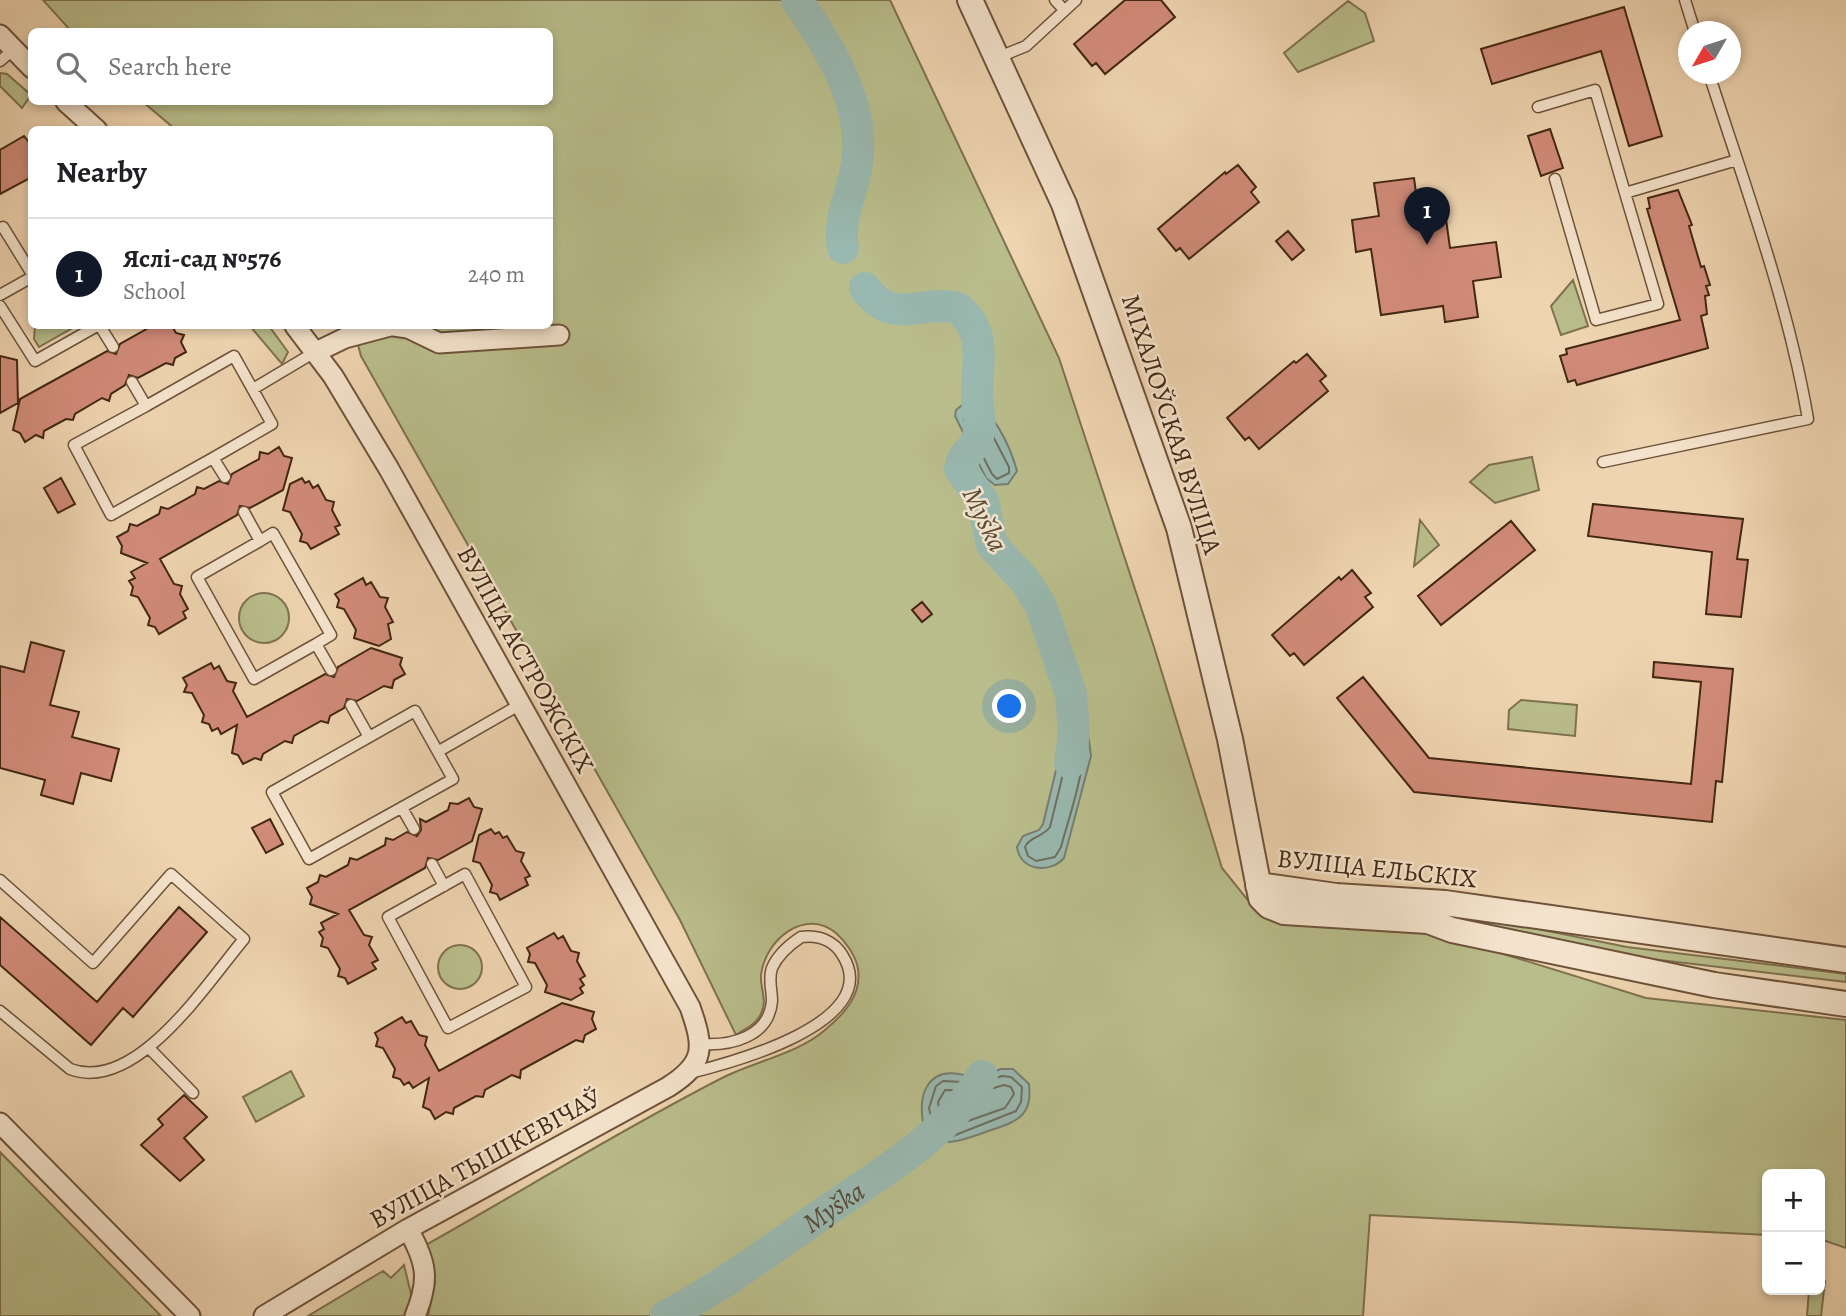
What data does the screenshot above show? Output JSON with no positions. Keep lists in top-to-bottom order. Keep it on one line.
{"streets":{"street":["МІХАЛОЎСКАЯ ВУЛІЦА","ВУЛІЦА АСТРОЖСКІХ","ВУЛІЦА ЕЛЬСКІХ","ВУЛІЦА ТЫШКЕВІЧАЎ"]},"crossings":[["МІХАЛОЎСКАЯ ВУЛІЦА","ВУЛІЦА ЕЛЬСКІХ"]],"water":["Муška"],"north":"bottom left","page":{"search":"Search here","heading":"Nearby","pins":"1","list":[{"mark":"1","name":"Яслі-сад №576","note":"School","value":"240 m"}],"map_buttons":["+","−"]}}
